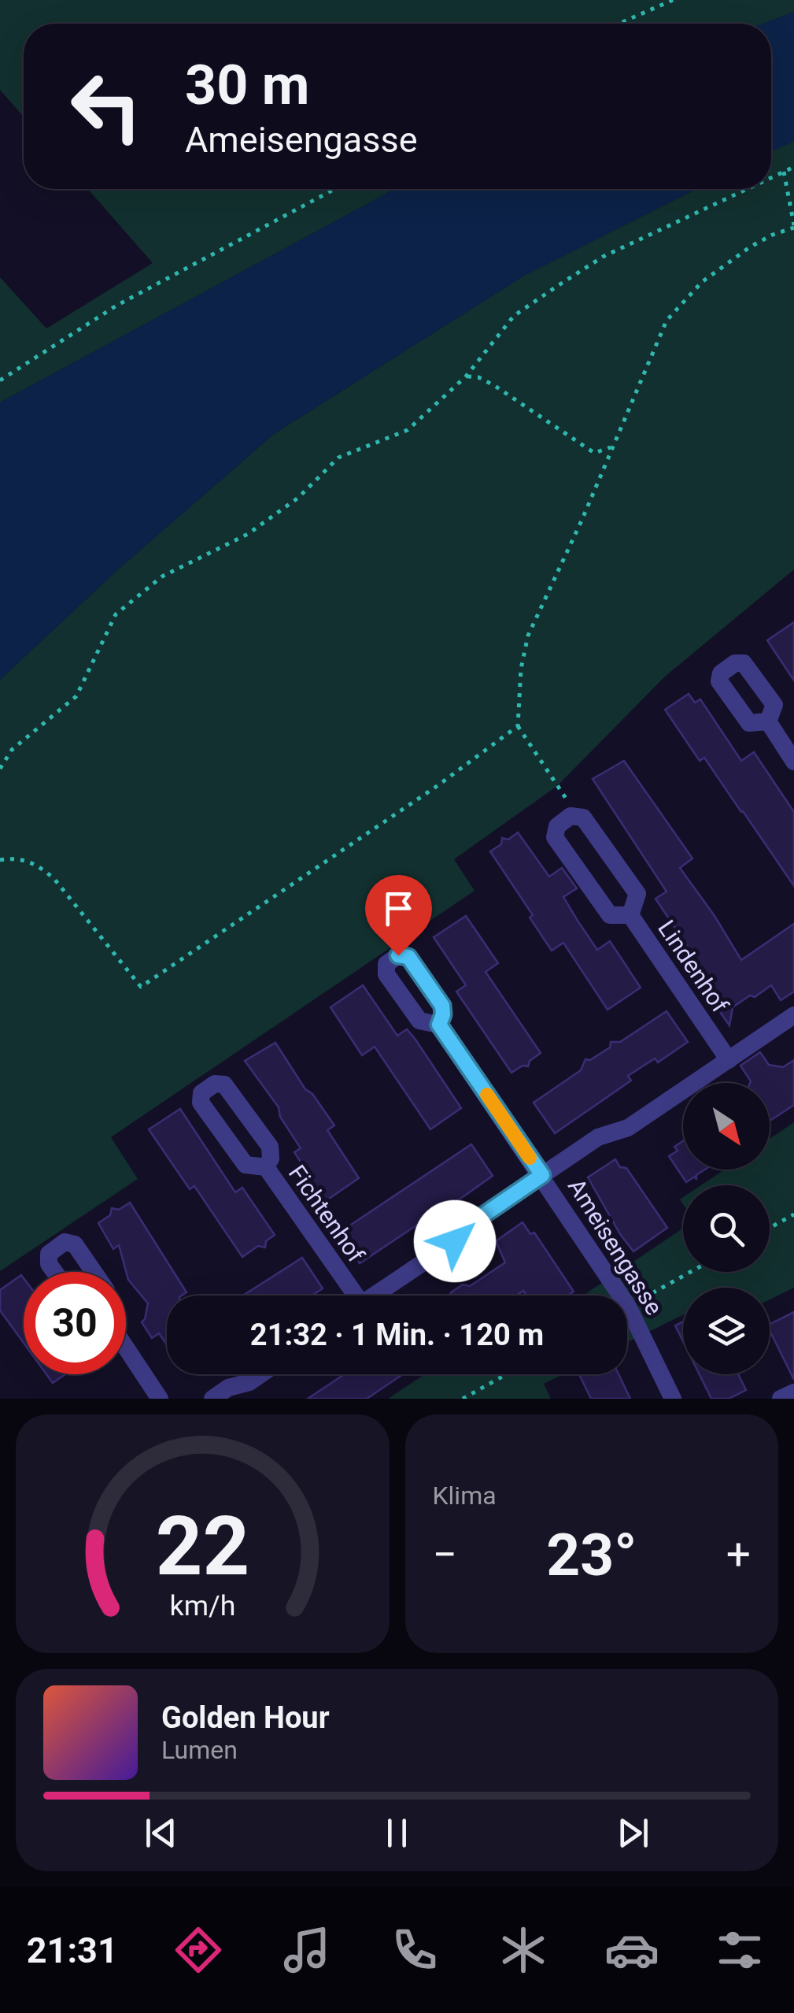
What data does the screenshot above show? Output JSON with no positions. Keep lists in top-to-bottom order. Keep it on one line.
{"streets":{"street":["Lindenhof","Fichtenhof","Ameisengasse"]},"north":"bottom right","page":{"turn":["30 m","Ameisengasse"],"limit":"30","trip":"21:32 · 1 Min. · 120 m","tile":"Klima","heat":["−","23°","+"],"song":["Golden Hour","Lumen"],"tabs":"21:31","gauge":["22","km/h"]}}
